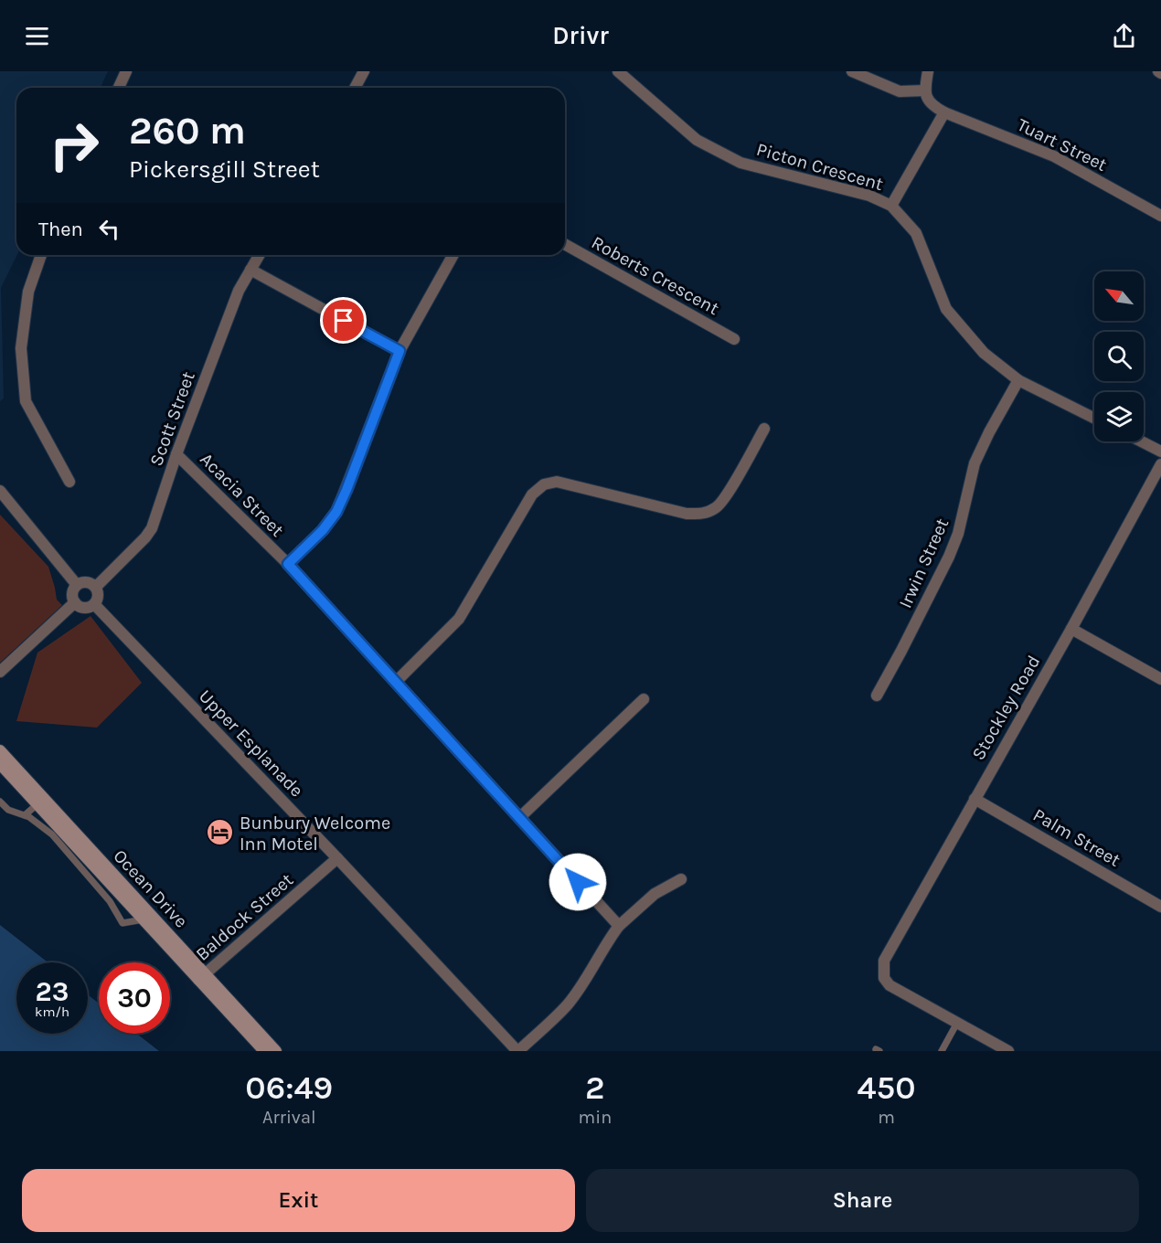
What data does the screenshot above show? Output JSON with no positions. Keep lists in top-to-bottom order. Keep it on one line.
{"streets":{"main road":["Ocean Drive"],"street":["Tuart Street","Picton Crescent","Roberts Crescent","Scott Street","Acacia Street","Irwin Street","Stockley Road","Upper Esplanade","Palm Street","Baldock Street"]},"crossings":[["Picton Crescent","Irwin Street"],["Scott Street","Acacia Street"],["Scott Street","Upper Esplanade"],["Stockley Road","Palm Street"],["Upper Esplanade","Baldock Street"],["Ocean Drive","Baldock Street"]],"places":{"hotel":["Bunbury Welcome Inn Motel"]},"north":"top left","page":{"header":"Drivr","turn":["260 m","Pickersgill Street"],"then":"Then","speed":"23 km/h","limit":"30","eta":["06:49","Arrival","2","min","450","m"],"buttons":["Exit","Share"]}}
